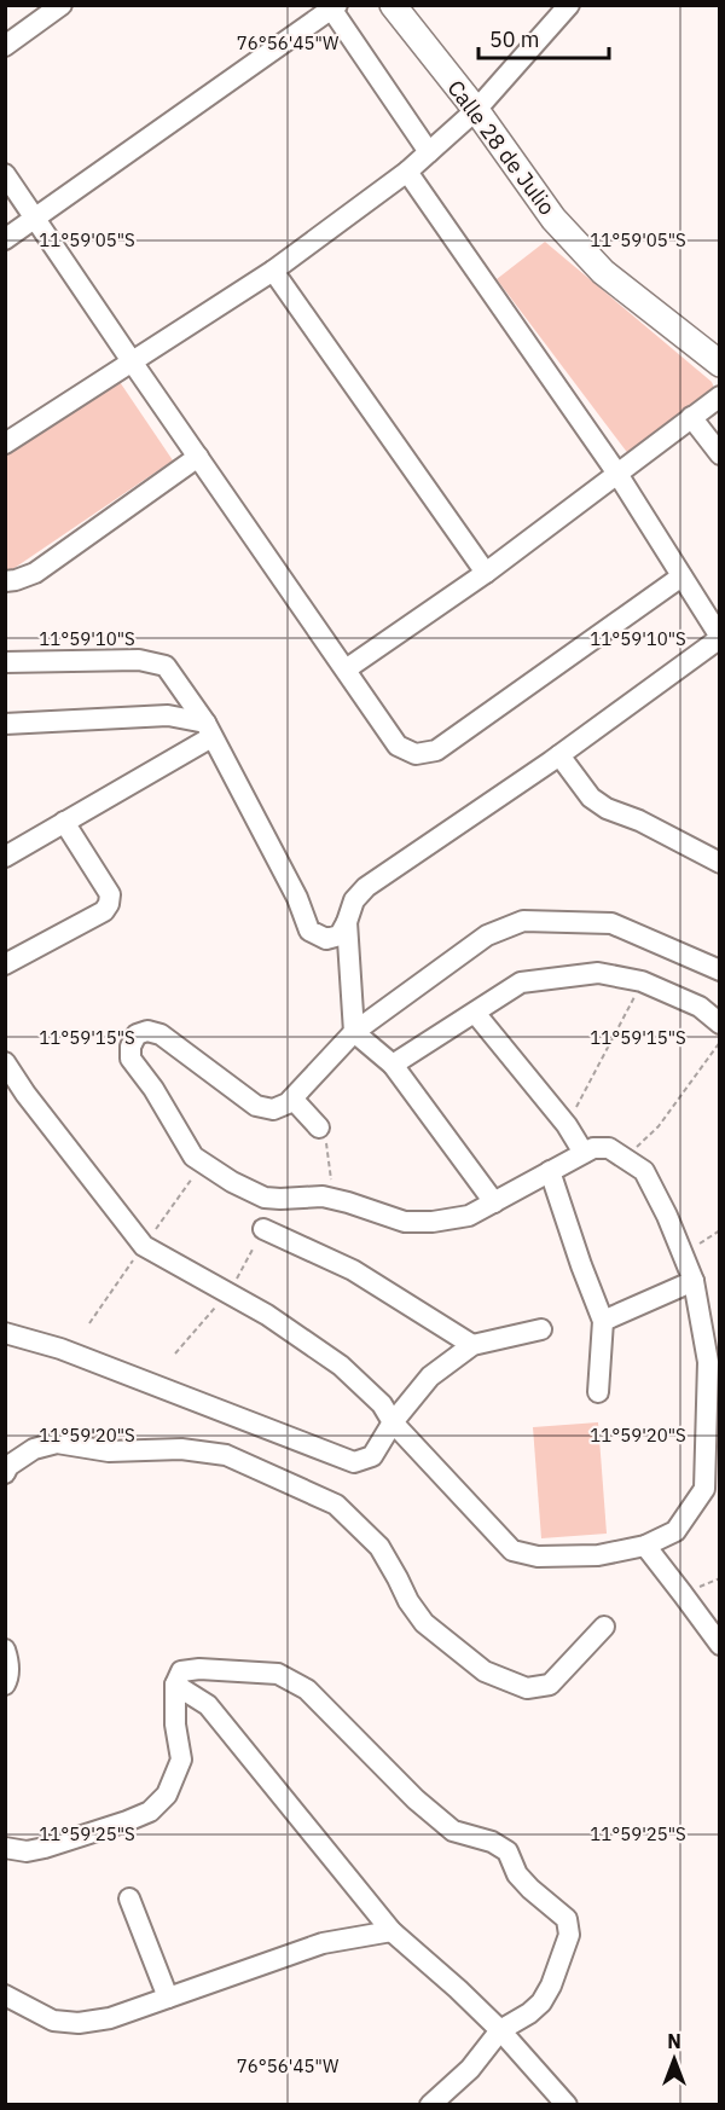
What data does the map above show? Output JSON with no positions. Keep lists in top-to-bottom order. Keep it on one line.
{"streets":{"street":["Calle 28 de Julio"]},"scale_bar":"50 m","north":"top","coordinates":["76°56'45\"W","11°59'05\"S","11°59'10\"S","11°59'15\"S","11°59'20\"S","11°59'25\"S"]}
